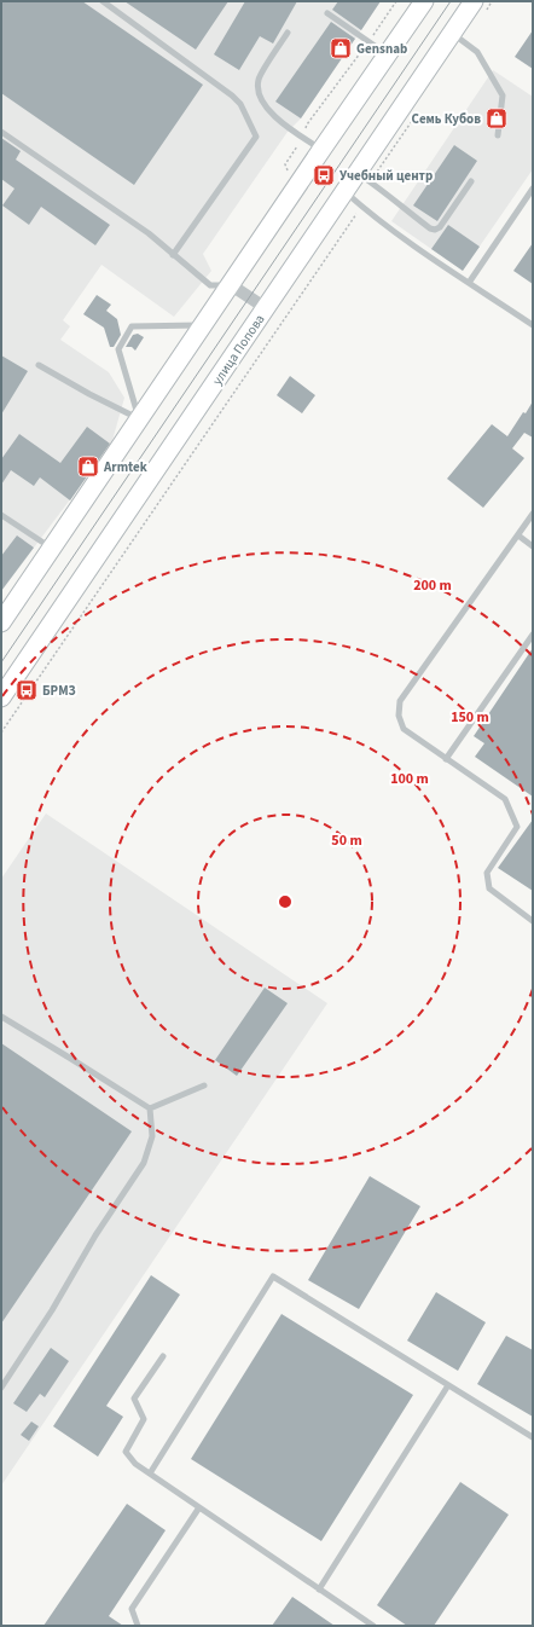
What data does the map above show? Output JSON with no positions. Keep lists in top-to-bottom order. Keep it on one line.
{"streets":{"main road":["улица Попова"]},"places":{"shop":["Gensnab","Семь Кубов","Armtek"],"bus stop":["Учебный центр","БРМЗ"]},"rings":["200 m","150 m","100 m","50 m"]}
